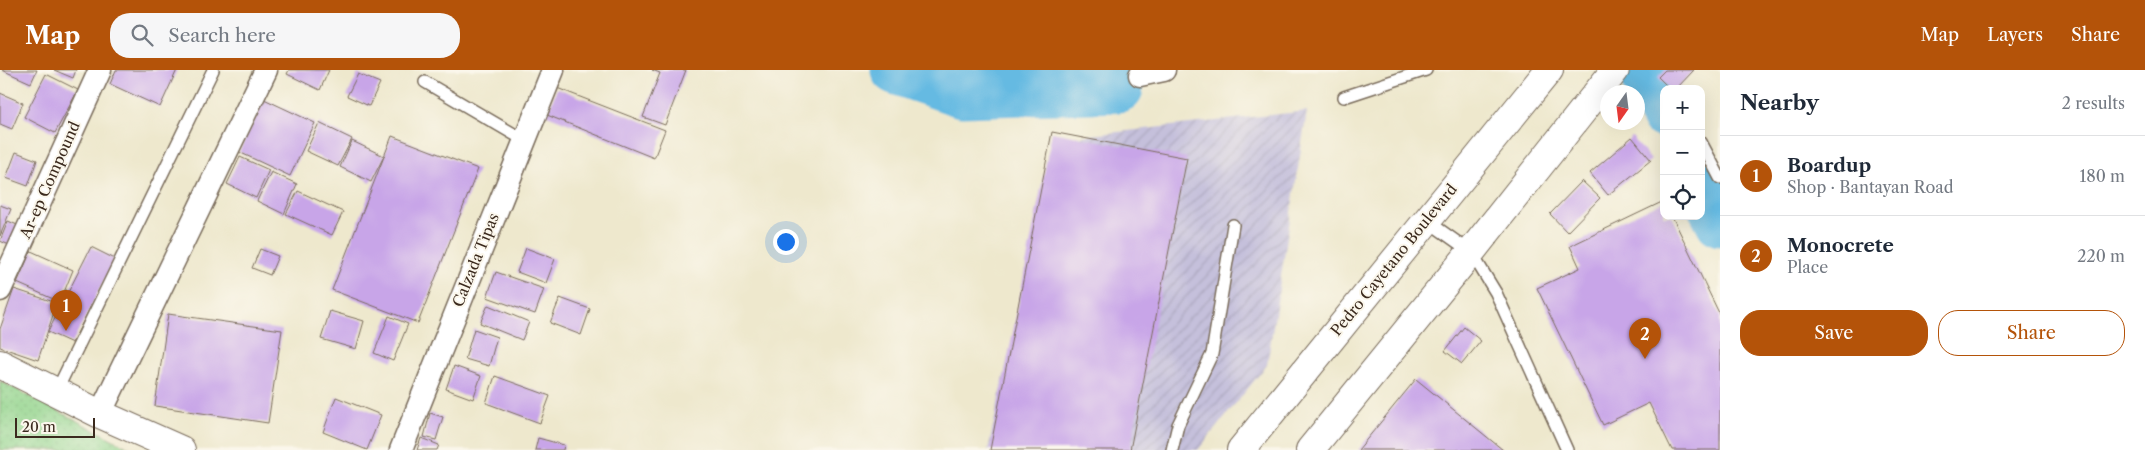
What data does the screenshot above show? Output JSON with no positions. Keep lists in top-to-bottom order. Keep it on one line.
{"streets":{"main road":["Pedro Cayetano Boulevard"],"street":["Ar-ep Compound","Calzada Tipas"]},"scale_bar":"20 m","north":"bottom","page":{"header":"Map","search":"Search here","nav":["Map","Layers","Share"],"heading":["Nearby","2 results"],"map_buttons":["+","−"],"list":[{"mark":"1","name":"Boardup","note":"Shop · Bantayan Road","value":"180 m"},{"mark":"2","name":"Monocrete","note":"Place","value":"220 m"}],"pins":["1","2"],"buttons":["Save","Share"],"scale":"20 m"}}
